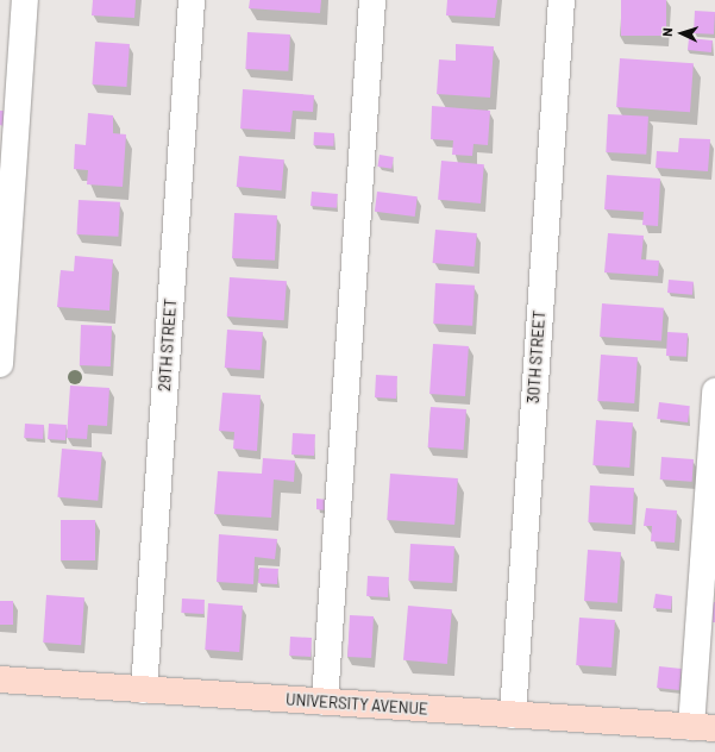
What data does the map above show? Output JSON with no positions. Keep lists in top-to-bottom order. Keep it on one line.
{"streets":{"main road":["UNIVERSITY AVENUE"],"street":["29TH STREET","30TH STREET"]},"crossings":[["29TH STREET","UNIVERSITY AVENUE"],["30TH STREET","UNIVERSITY AVENUE"]],"north":"left"}
